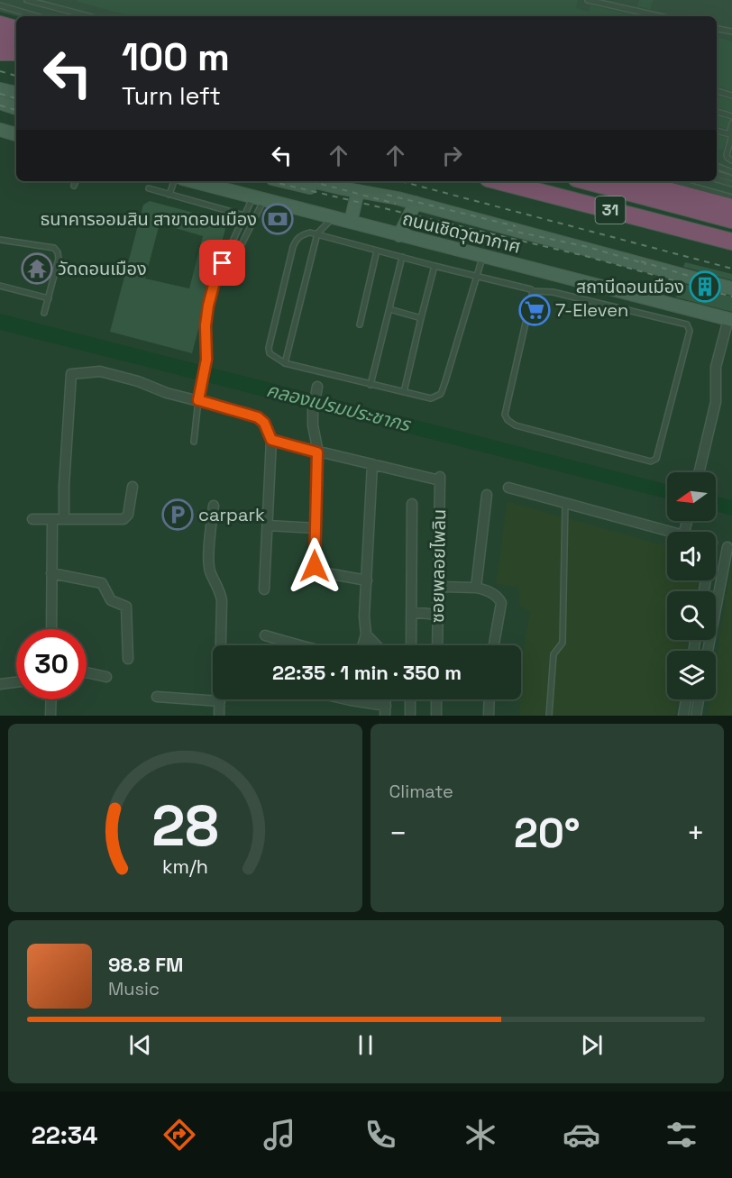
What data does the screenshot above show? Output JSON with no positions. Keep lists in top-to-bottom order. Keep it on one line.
{"streets":{"highway":["31"],"main road":["ถนนเชิดวุฒากาศ"],"street":["ซอยพลอยไพลิน"]},"water":["คลองเปรมประชากร"],"places":{"bank":["ธนาคารออมสิน สาขาดอนเมือง"],"temple":["วัดดอนเมือง"],"building":["สถานีดอนเมือง"],"supermarket":["7-Eleven"],"parking":["carpark"]},"north":"left","page":{"turn":["100 m","Turn left"],"limit":"30","trip":"22:35 · 1 min · 350 m","tile":"Climate","heat":["−","20°","+"],"song":["98.8 FM","Music"],"tabs":"22:34","gauge":["28","km/h"]}}
